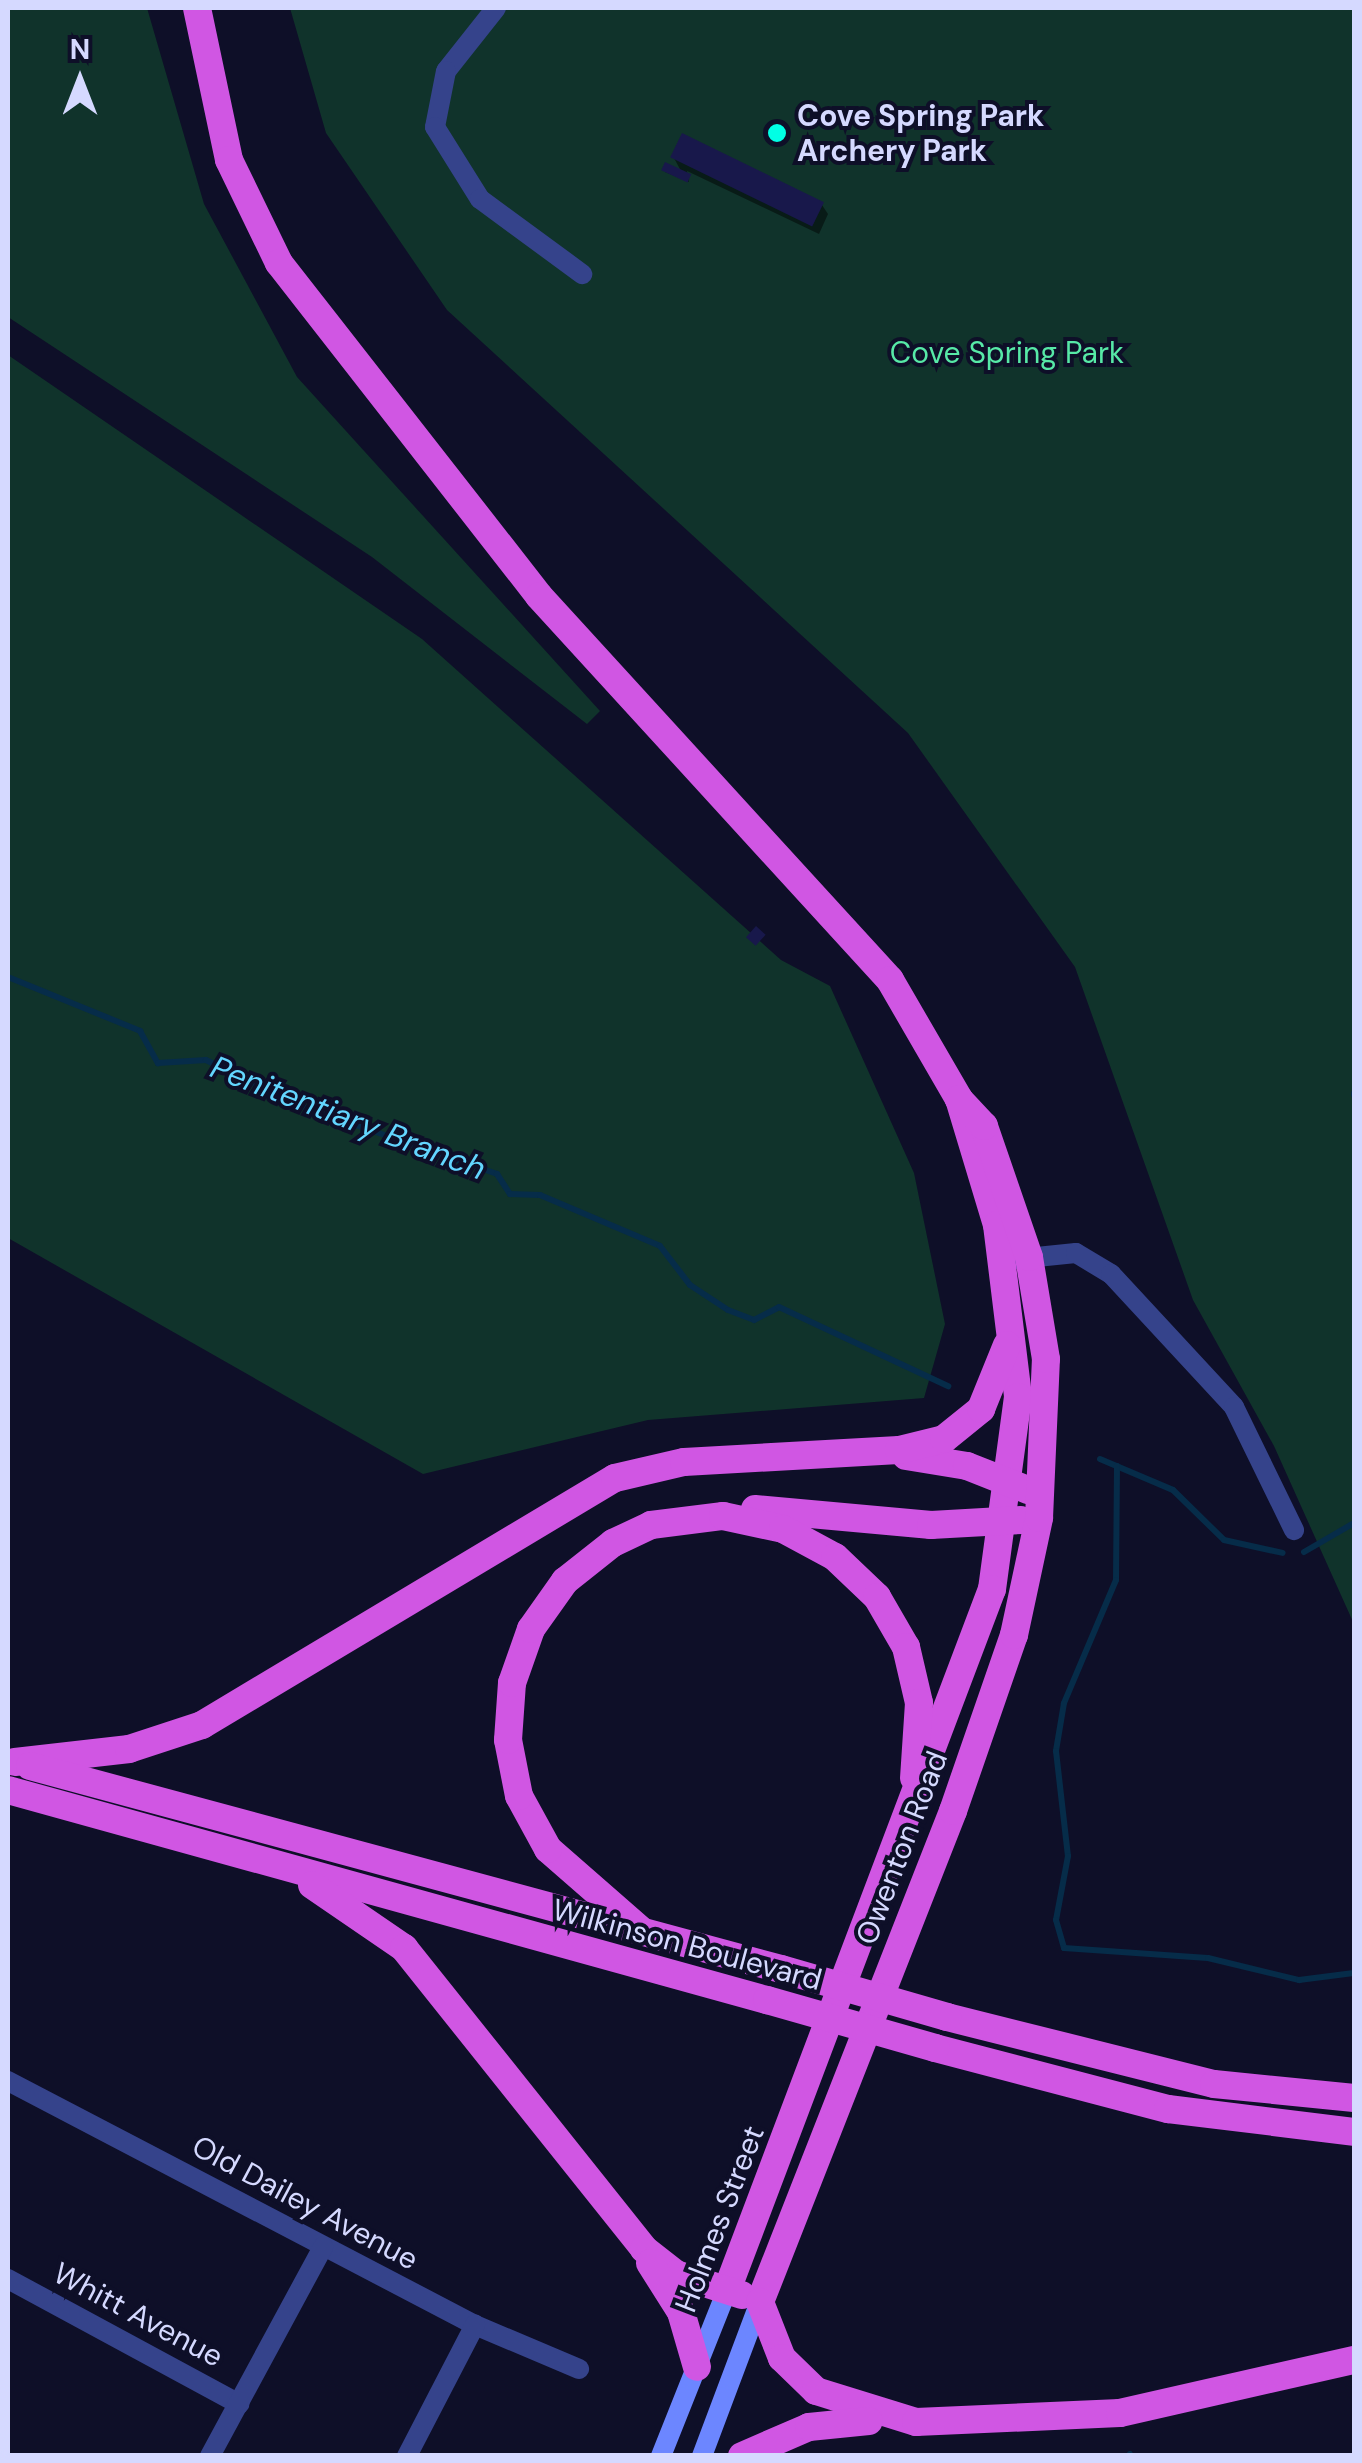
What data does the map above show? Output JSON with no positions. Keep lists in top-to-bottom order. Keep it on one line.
{"streets":{"highway":["Owenton Road","Wilkinson Boulevard","Holmes Street"],"street":["Old Dailey Avenue","Whitt Avenue"]},"water":["Penitentiary Branch"],"parks":["Cove Spring Park"],"places":["Cove Spring Park Archery Park"],"north":"top"}
